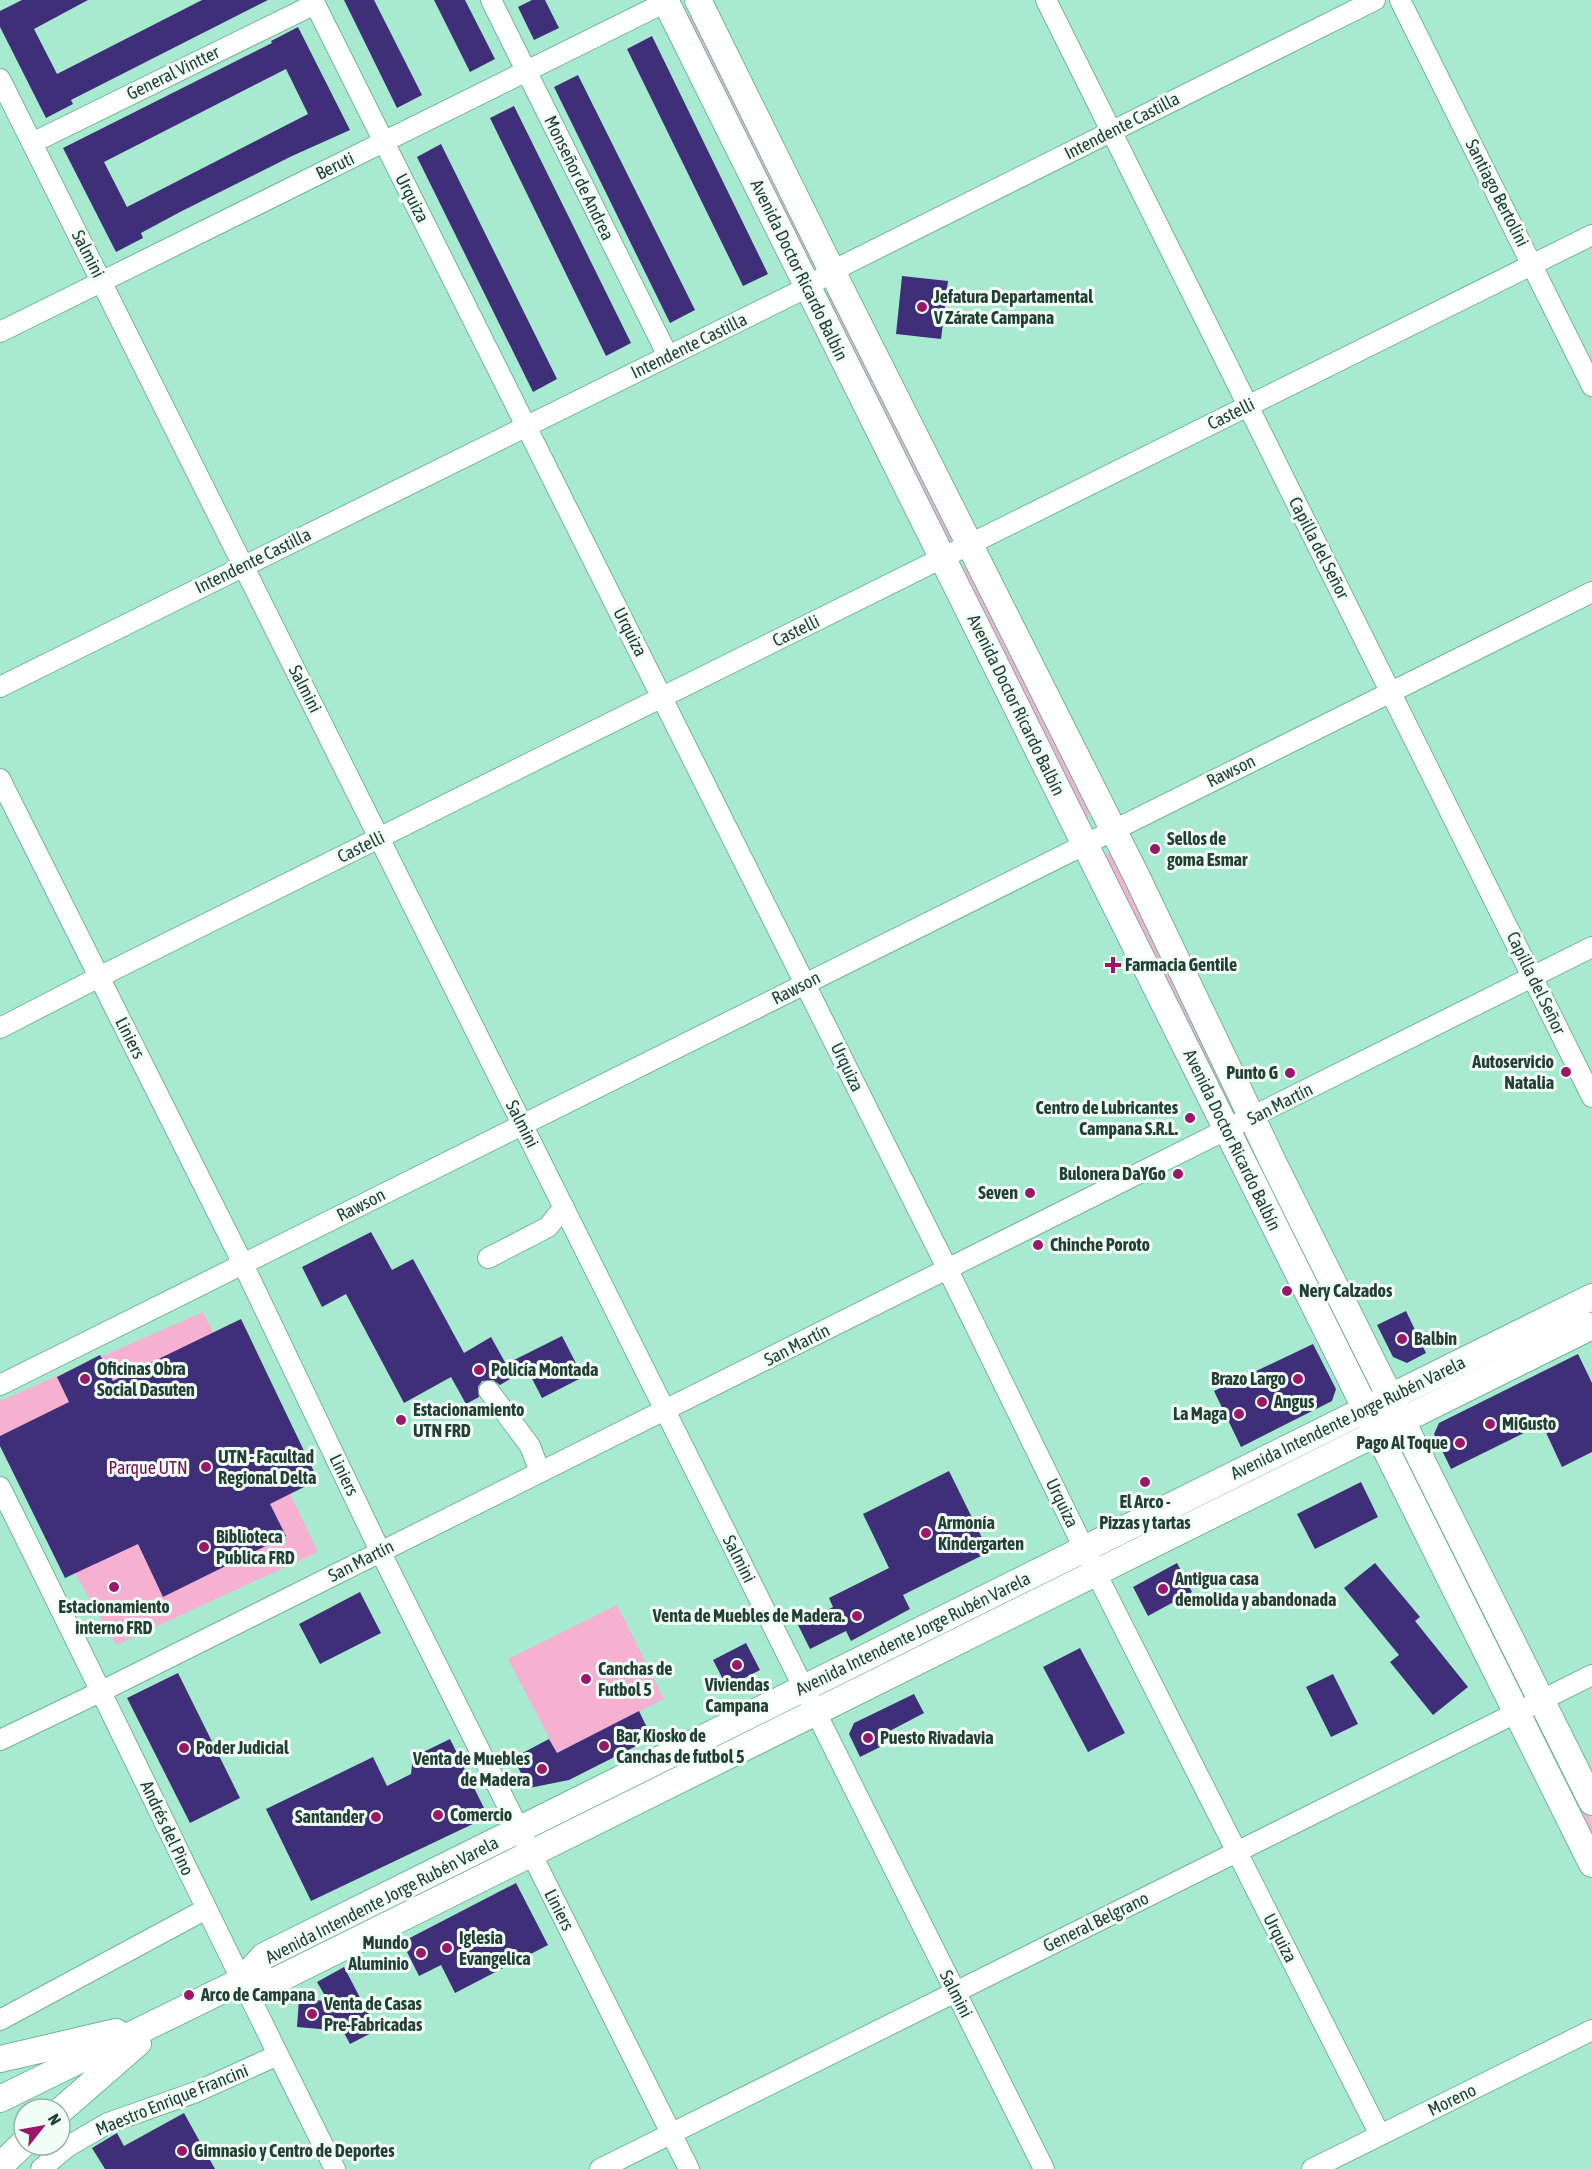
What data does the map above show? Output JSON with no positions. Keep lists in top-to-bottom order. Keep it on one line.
{"streets":{"main road":["Avenida Doctor Ricardo Balbín","Avenida Intendente Jorge Rubén Varela"],"street":["General Vintter","Intendente Castilla","Beruti","Monseñor de Andrea","Santiago Bertolini","Urquiza","Salmini","Castelli","Capilla del Señor","Rawson","Liniers","San Martín","Andrés del Pino","General Belgrano","Maestro Enrique Francini","Moreno"]},"crossings":[["General Vintter","Urquiza"],["General Vintter","Salmini"],["Intendente Castilla","Monseñor de Andrea"],["Intendente Castilla","Urquiza"],["Intendente Castilla","Salmini"],["Intendente Castilla","Avenida Doctor Ricardo Balbín"],["Intendente Castilla","Capilla del Señor"],["Beruti","Monseñor de Andrea"],["Beruti","Urquiza"],["Beruti","Salmini"],["Beruti","Avenida Doctor Ricardo Balbín"],["Santiago Bertolini","Castelli"],["Urquiza","Castelli"],["Urquiza","Rawson"],["Urquiza","San Martín"],["Urquiza","Avenida Intendente Jorge Rubén Varela"],["Urquiza","General Belgrano"],["Urquiza","Moreno"],["Salmini","Castelli"],["Salmini","Rawson"],["Salmini","San Martín"],["Salmini","Avenida Intendente Jorge Rubén Varela"],["Salmini","General Belgrano"],["Avenida Doctor Ricardo Balbín","Castelli"],["Avenida Doctor Ricardo Balbín","Rawson"],["Avenida Doctor Ricardo Balbín","San Martín"],["Avenida Doctor Ricardo Balbín","Avenida Intendente Jorge Rubén Varela"],["Avenida Doctor Ricardo Balbín","General Belgrano"],["Castelli","Capilla del Señor"],["Castelli","Liniers"],["Capilla del Señor","Rawson"],["Capilla del Señor","San Martín"],["Rawson","Liniers"],["Liniers","San Martín"],["Liniers","Avenida Intendente Jorge Rubén Varela"],["Liniers","General Belgrano"],["San Martín","Andrés del Pino"],["Avenida Intendente Jorge Rubén Varela","Andrés del Pino"],["Andrés del Pino","Maestro Enrique Francini"]],"parks":["Parque UTN"],"places":{"other":["Jefatura Departamental V Zárate Campana","Sellos de goma Esmar","Autoservicio Natalia","Punto G","Centro de Lubricantes Campana S.R.L.","Bulonera DaYGo","Seven","Chinche Poroto","Nery Calzados","Balbin","Policía Montada","Oficinas Obra Social Dasuten","Brazo Largo","Angus","La Maga","Estacionamiento UTN FRD","MiGusto","Pago Al Toque","UTN - Facultad Regional Delta","El Arco - Pizzas y tartas","Armonía Kindergarten","Biblioteca Publica FRD","Estacionamiento interno FRD","Antigua casa demolida y abandonada","Venta de Muebles de Madera.","Viviendas Campana","Canchas de Futbol 5","Puesto Rivadavia","Bar, Kiosko de Canchas de futbol 5","Poder Judicial","Venta de Muebles de Madera","Comercio","Santander","Iglesia Evangelica","Mundo Aluminio","Arco de Campana","Venta de Casas Pre-Fabricadas","Gimnasio y Centro de Deportes"],"health":["Farmacia Gentile"]},"north":"top right"}
